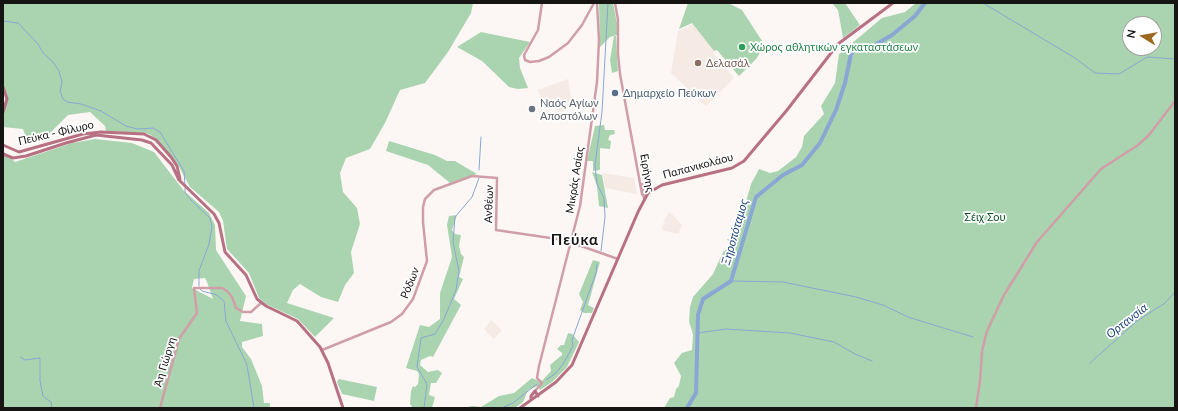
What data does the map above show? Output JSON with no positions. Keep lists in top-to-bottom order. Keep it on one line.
{"streets":{"main road":["Πεύκα - Φίλυρο","Παπανικολάου"],"street":["Ειρήνης","Μικράς Ασίας","Ανθέων","Ρόδων","Άη Γιώργη"]},"crossings":[["Πεύκα - Φίλυρο","Άη Γιώργη"],["Παπανικολάου","Ειρήνης"],["Μικράς Ασίας","Ανθέων"],["Ανθέων","Ρόδων"]],"districts":["Πεύκα"],"water":["Ξηροπόταμος","Ορτανσία"],"parks":["Σέιχ Σου"],"places":["Χώρος αθλητικών εγκαταστάσεων","Δελασάλ","Δημαρχείο Πεύκων","Ναός Αγίων Αποστόλων"],"north":"left"}
